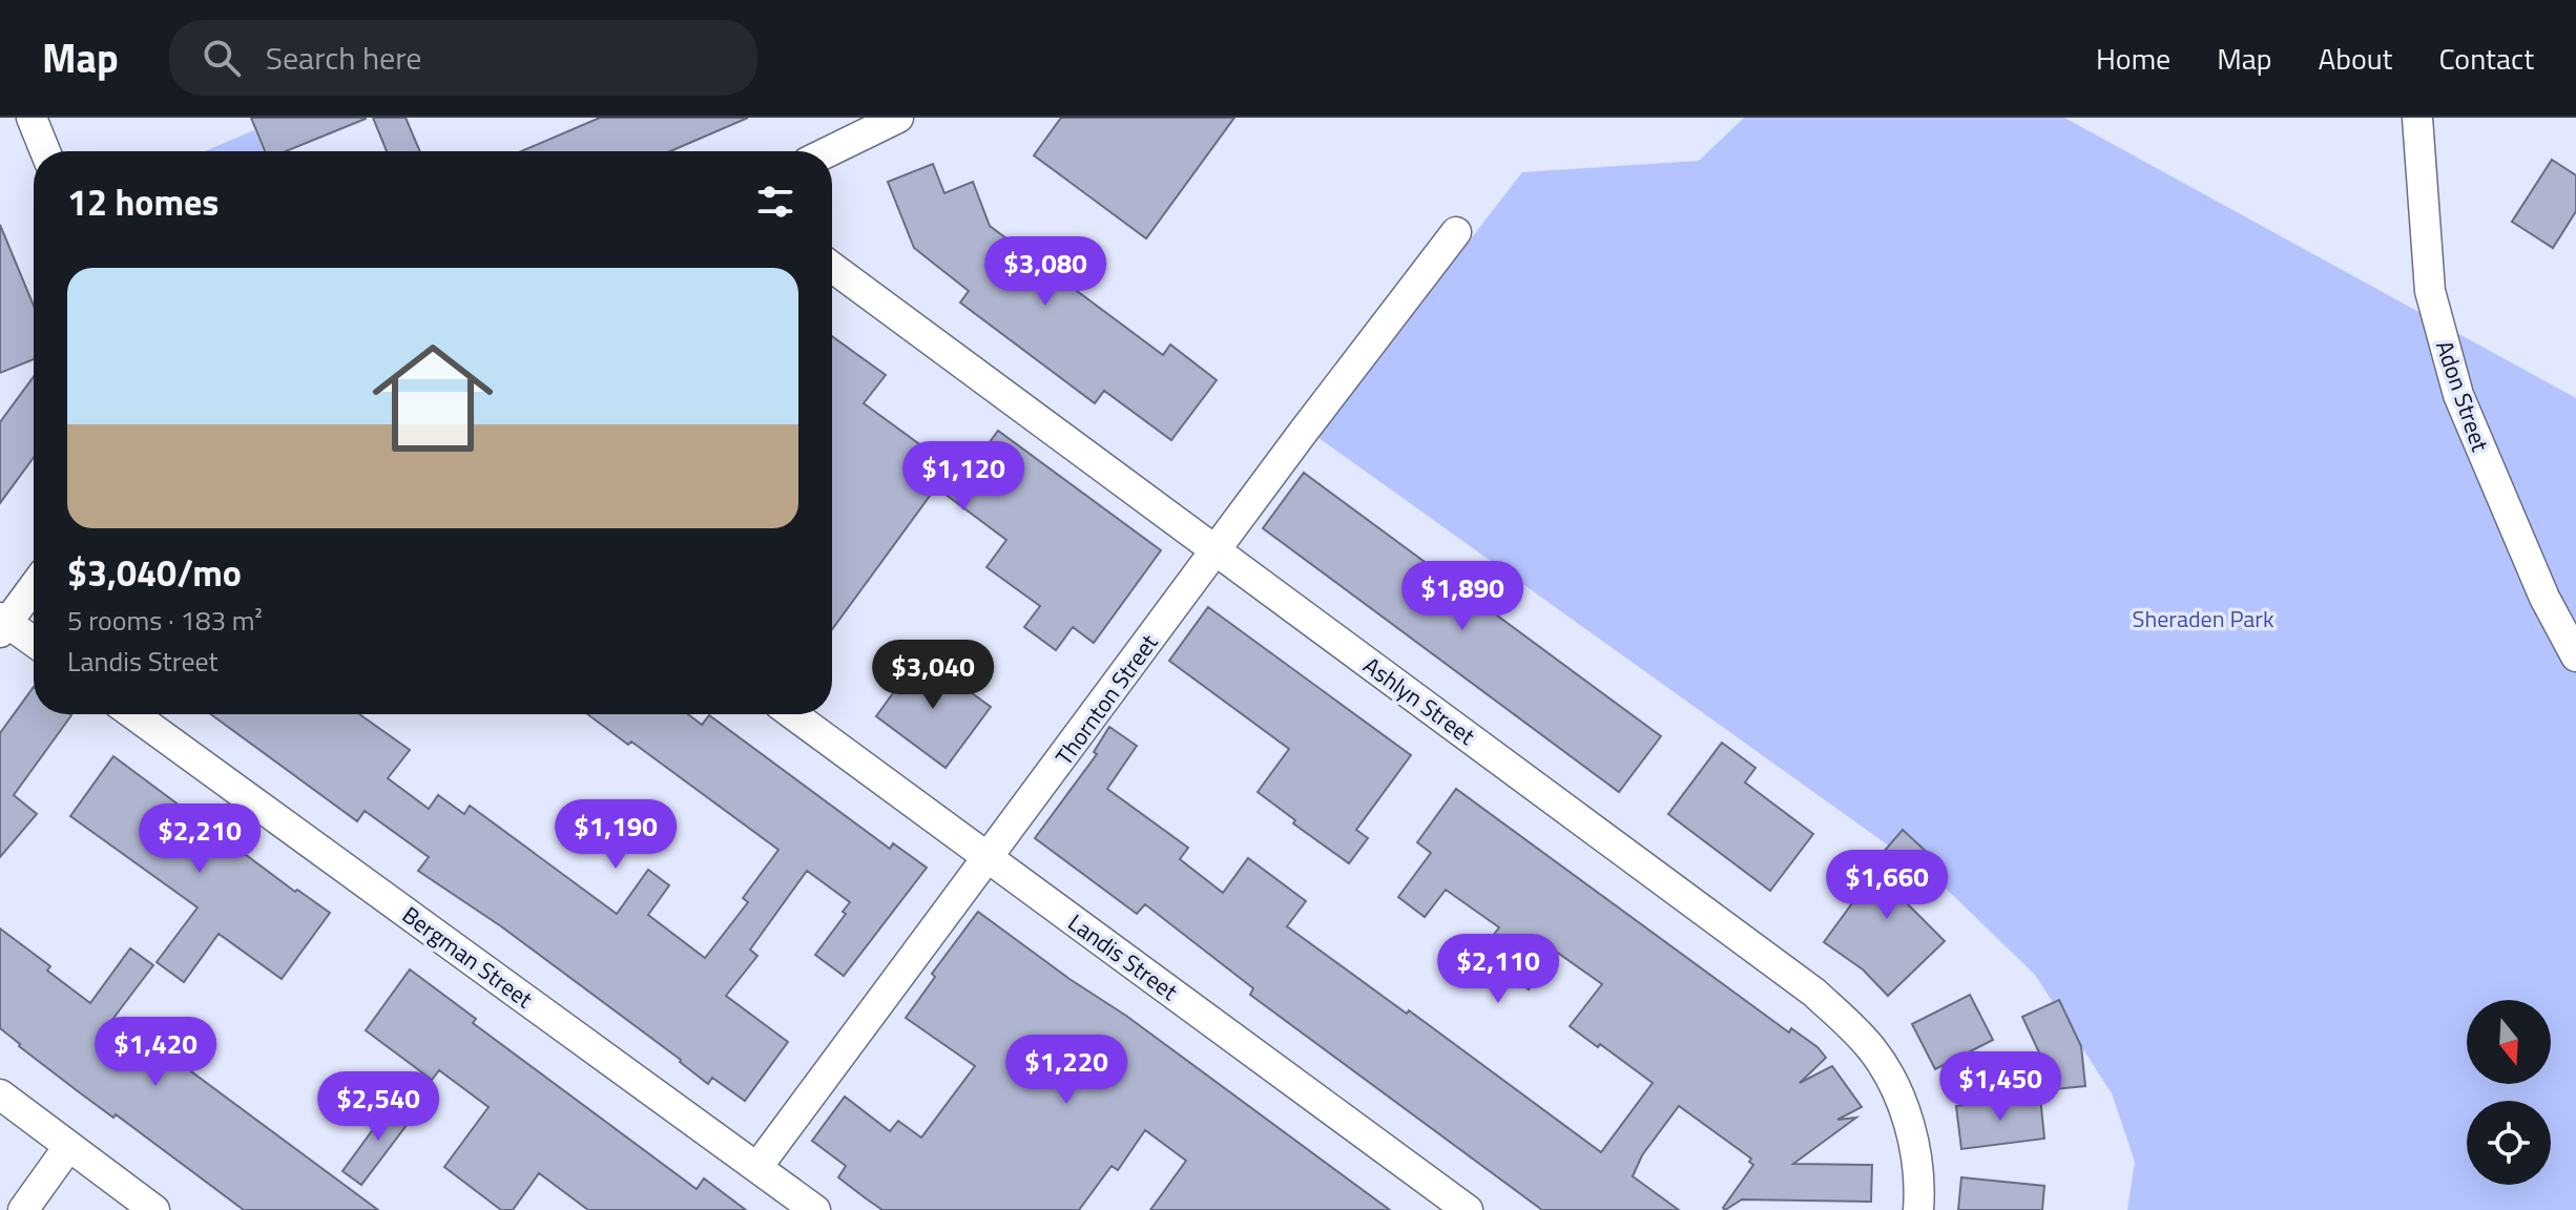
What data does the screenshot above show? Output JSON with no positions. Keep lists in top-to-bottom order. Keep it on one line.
{"streets":{"street":["Adon Street","Thornton Street","Ashlyn Street","Bergman Street","Landis Street"]},"crossings":[["Thornton Street","Ashlyn Street"],["Thornton Street","Bergman Street"],["Thornton Street","Landis Street"]],"parks":["Sheraden Park"],"north":"bottom","page":{"header":"Map","search":"Search here","nav":["Home","Map","About","Contact"],"heading":"12 homes","price":["$3,080","$1,120","$1,890","$3,040","$1,190","$2,210","$1,660","$2,110","$1,420","$1,220","$1,450","$2,540"],"list":[{"name":"$3,040/mo","note":"5 rooms · 183 m² · Landis Street"}]}}
